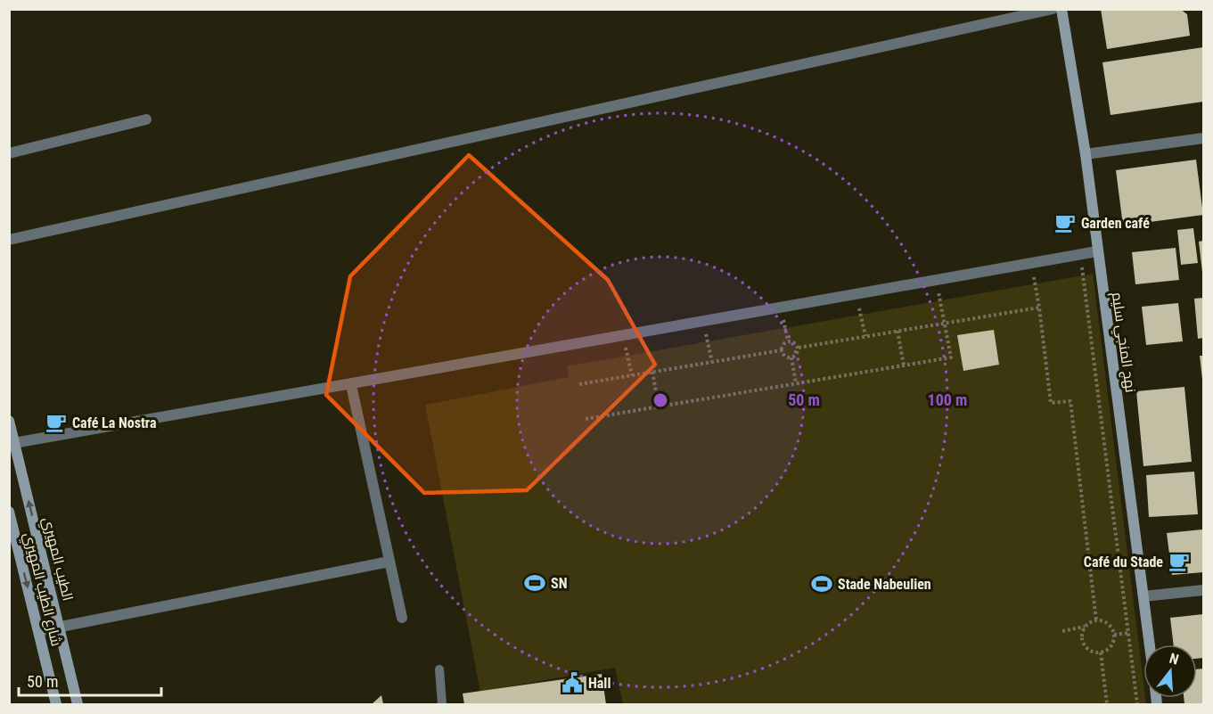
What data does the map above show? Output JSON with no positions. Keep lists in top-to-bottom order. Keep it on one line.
{"streets":{"street":["نهج المنجي سليم","الطيب المهيري","شارع الطيب المهيري"]},"one_way":["الطيب المهيري","شارع الطيب المهيري"],"places":{"cafe":["Garden café","Café La Nostra","Café du Stade"],"sports":["SN","Stade Nabeulien"],"public building":["Hall"]},"scale_bar":"50 m","north":"top","rings":["50 m","100 m"]}
